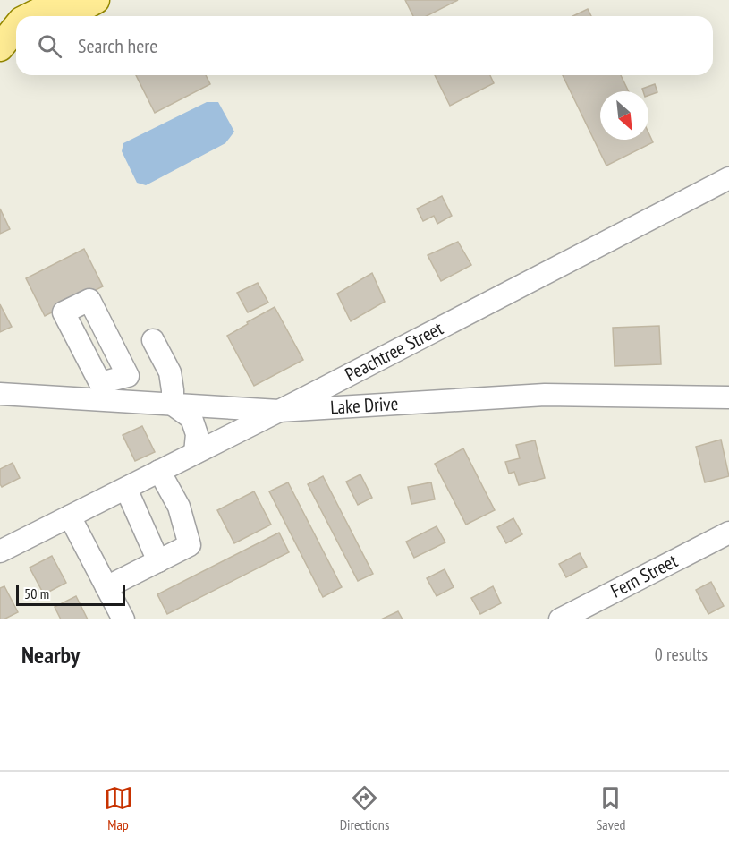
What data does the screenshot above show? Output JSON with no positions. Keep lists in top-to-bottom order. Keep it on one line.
{"streets":{"street":["Peachtree Street","Lake Drive","Fern Street"]},"crossings":[["Peachtree Street","Lake Drive"]],"scale_bar":"50 m","north":"bottom right","page":{"search":"Search here","scale":"50 m","heading":["Nearby","0 results"],"nav":["Map","Directions","Saved"]}}
